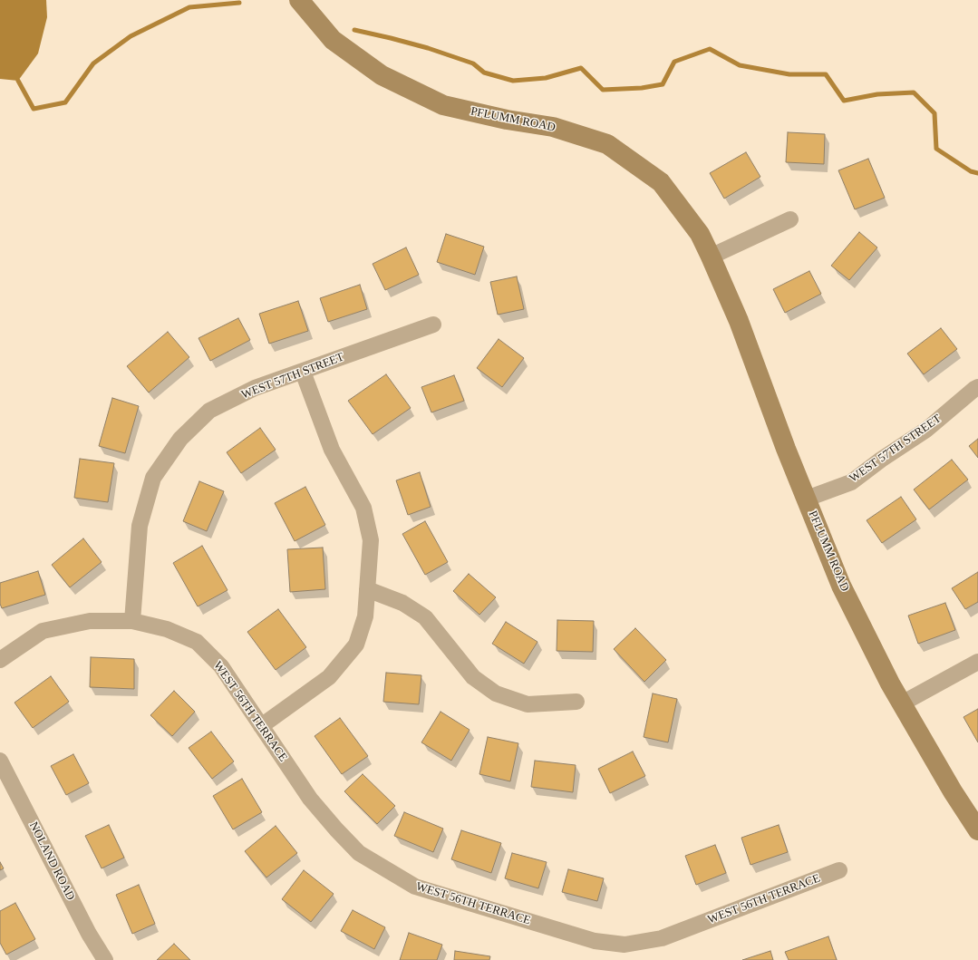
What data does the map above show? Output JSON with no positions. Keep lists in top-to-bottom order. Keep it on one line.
{"streets":{"main road":["PFLUMM ROAD"],"street":["WEST 57TH STREET","WEST 56TH TERRACE","NOLAND ROAD"]},"crossings":[["PFLUMM ROAD","WEST 57TH STREET"],["WEST 57TH STREET","WEST 56TH TERRACE"]]}
